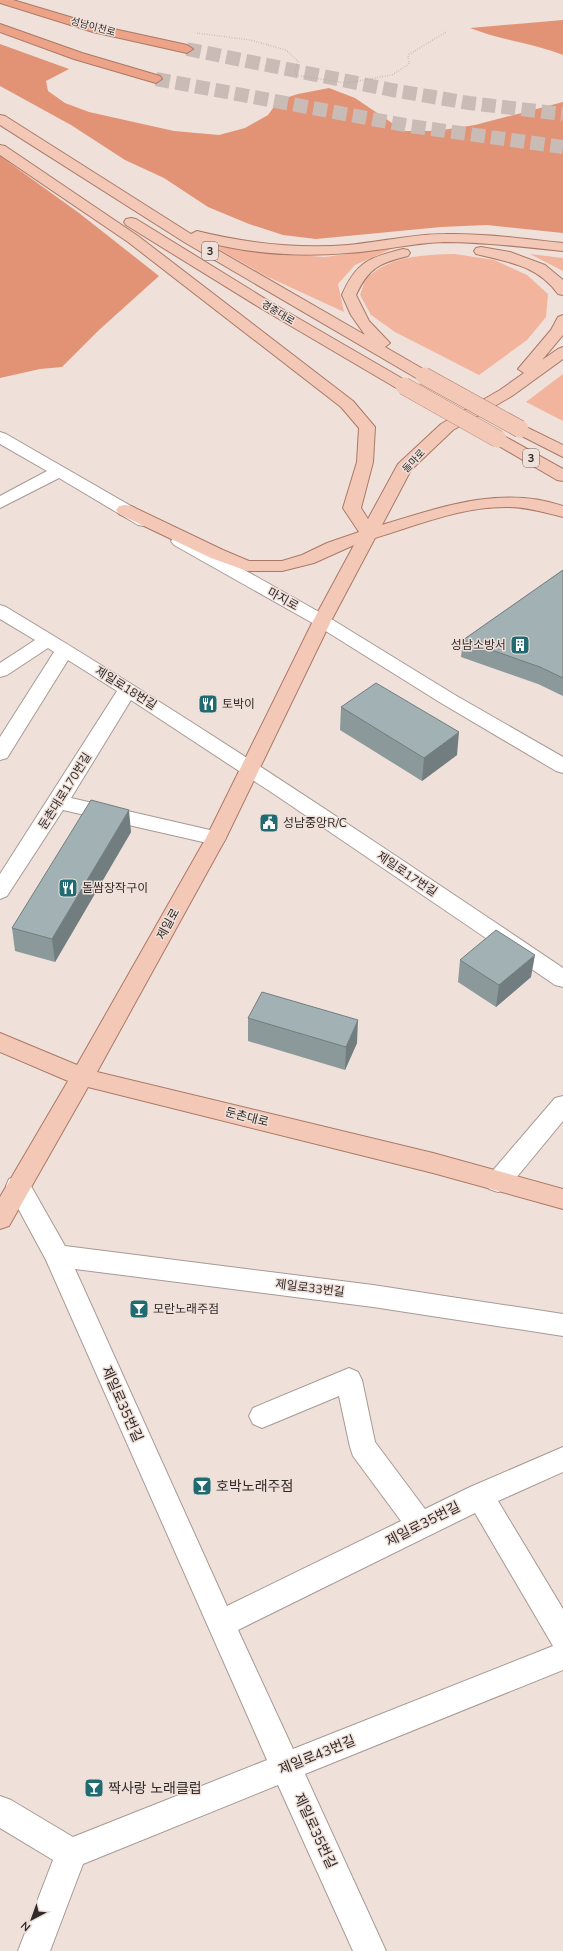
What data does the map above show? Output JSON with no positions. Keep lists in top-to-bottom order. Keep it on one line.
{"streets":{"highway":["성남이천로"],"main road":["3","경충대로","돌마로","제일로","둔촌대로"],"street":["마지로","제일로18번길","둔촌대로170번길","제일로17번길","제일로33번길","제일로35번길","제일로43번길"]},"crossings":[["돌마로","마지로"],["돌마로","제일로"],["마지로","제일로"],["제일로18번길","둔촌대로170번길"],["제일로18번길","제일로17번길"],["제일로18번길","제일로"],["제일로17번길","제일로"],["제일로","둔촌대로"],["제일로","제일로35번길"],["제일로33번길","제일로35번길"],["제일로35번길","제일로43번길"]],"places":{"building":["성남소방서"],"restaurant":["토박이","돌쌈장작구이"],"public building":["성남중앙R/C"],"bar":["모란노래주점","호박노래주점","짝사랑 노래클럽"]},"north":"bottom left"}
